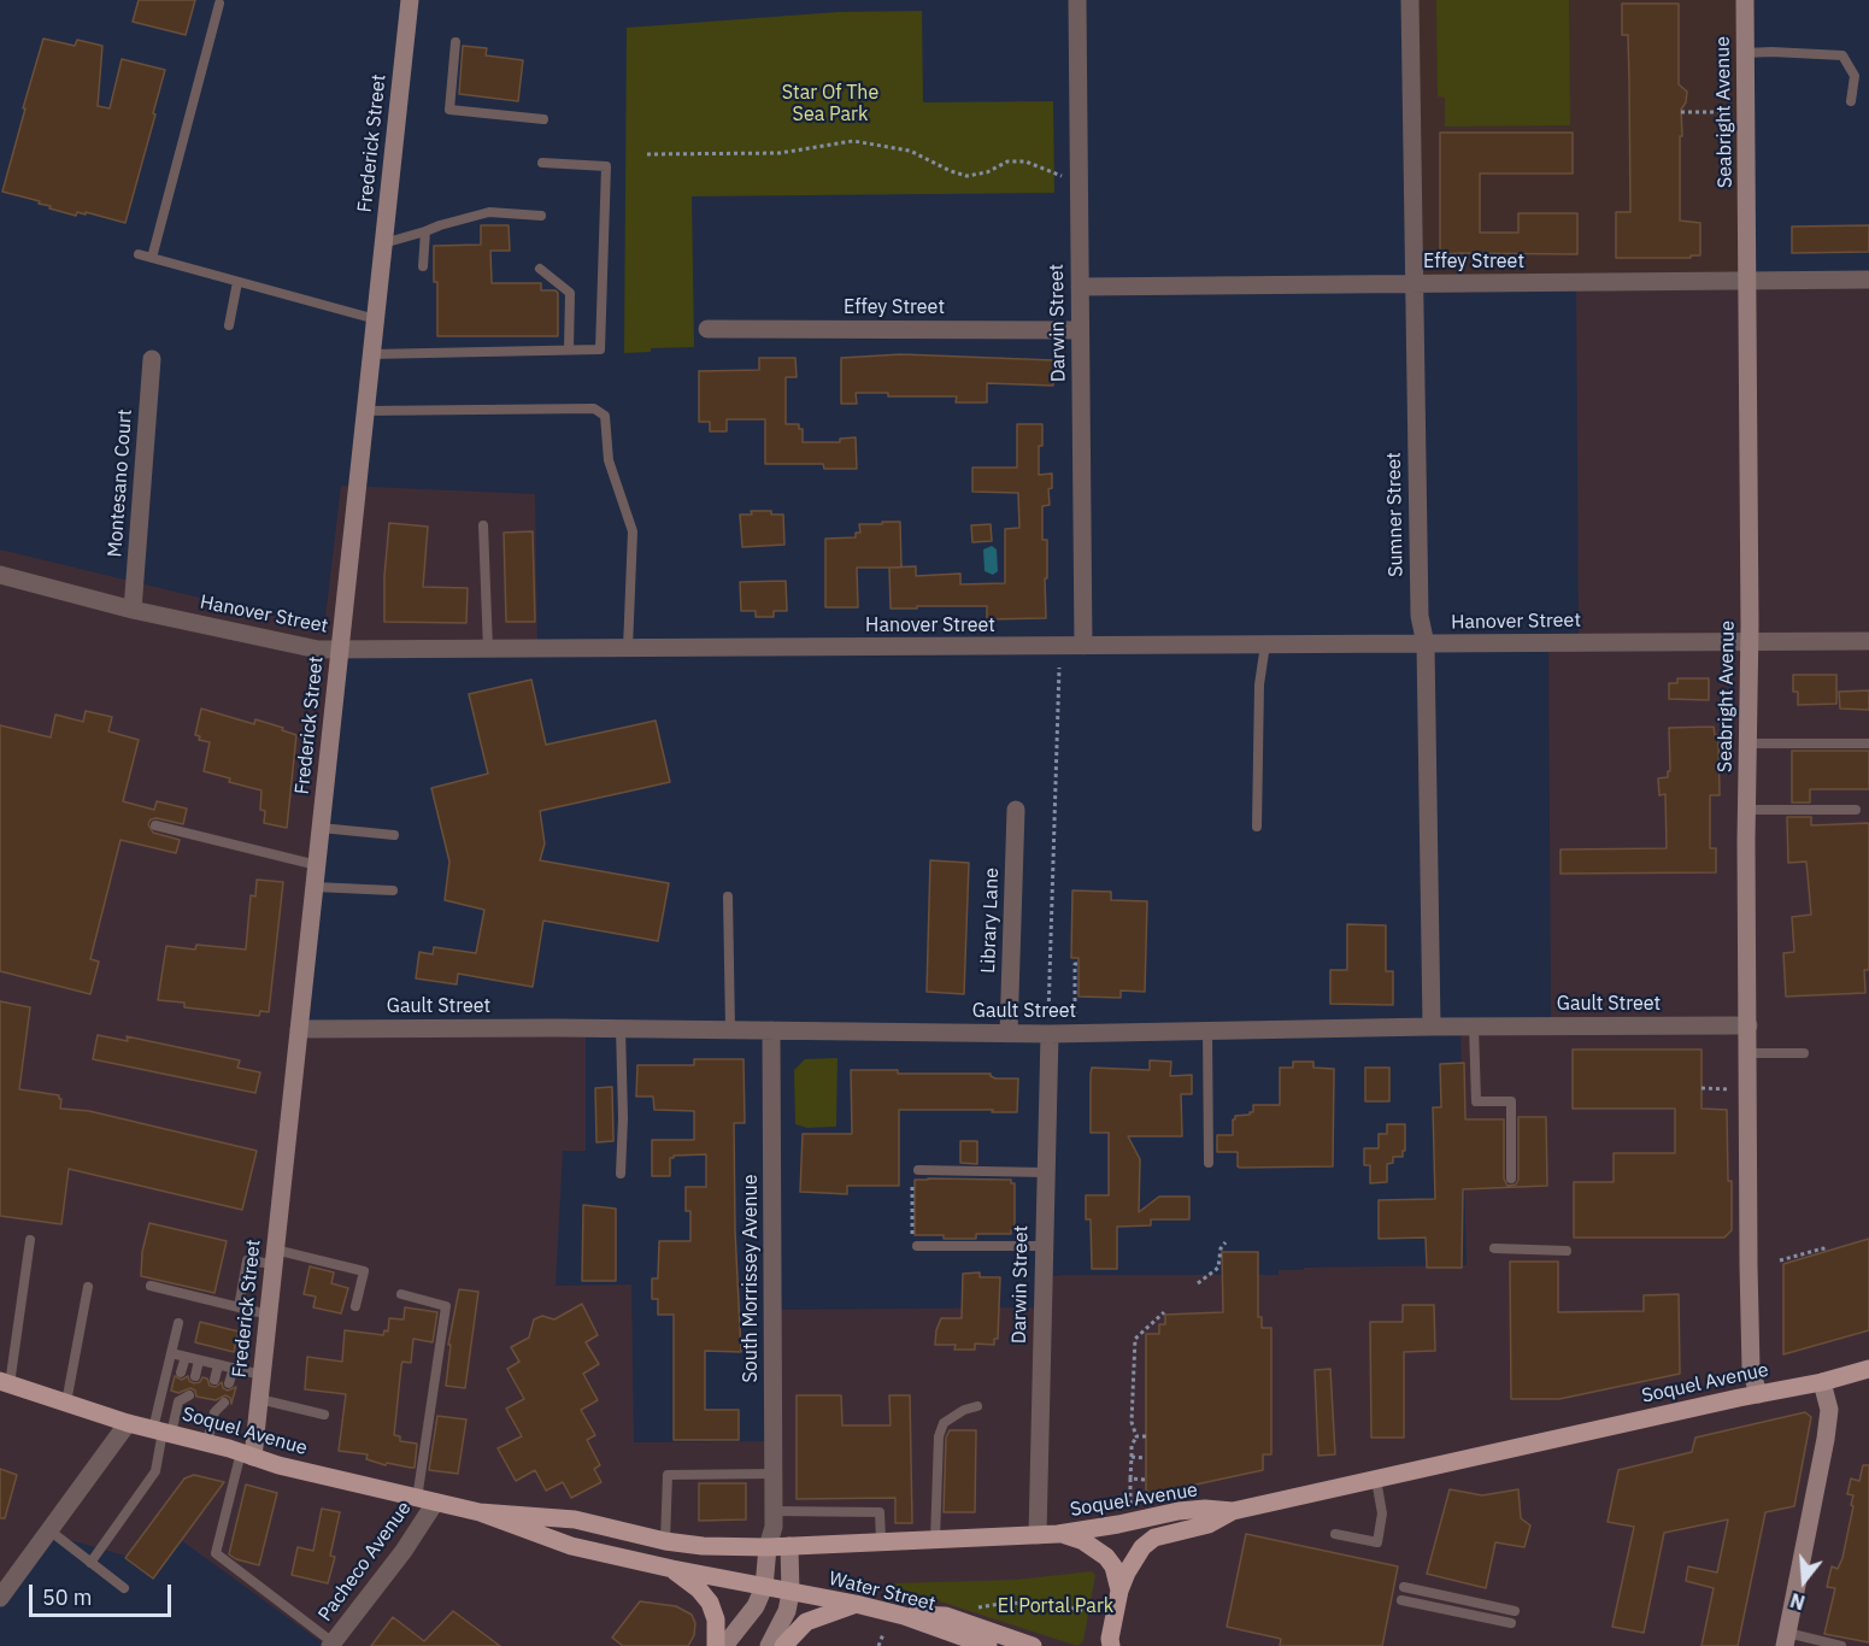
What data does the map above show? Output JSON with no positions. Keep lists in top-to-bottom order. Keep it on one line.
{"streets":{"main road":["Seabright Avenue","Frederick Street","Soquel Avenue","Water Street"],"street":["Effey Street","Darwin Street","Montesano Court","Sumner Street","Hanover Street","Library Lane","Gault Street","South Morrissey Avenue","Pacheco Avenue"]},"crossings":[["Seabright Avenue","Effey Street"],["Seabright Avenue","Hanover Street"],["Seabright Avenue","Gault Street"],["Seabright Avenue","Soquel Avenue"],["Frederick Street","Hanover Street"],["Frederick Street","Gault Street"],["Frederick Street","Soquel Avenue"],["Effey Street","Darwin Street"],["Effey Street","Sumner Street"],["Darwin Street","Hanover Street"],["Darwin Street","Gault Street"],["Darwin Street","Soquel Avenue"],["Montesano Court","Hanover Street"],["Sumner Street","Hanover Street"],["Sumner Street","Gault Street"],["Library Lane","Gault Street"],["Gault Street","South Morrissey Avenue"],["South Morrissey Avenue","Soquel Avenue"],["Soquel Avenue","Pacheco Avenue"],["Soquel Avenue","Water Street"]],"parks":["Star Of The Sea Park","El Portal Park"],"scale_bar":"50 m","north":"bottom"}
